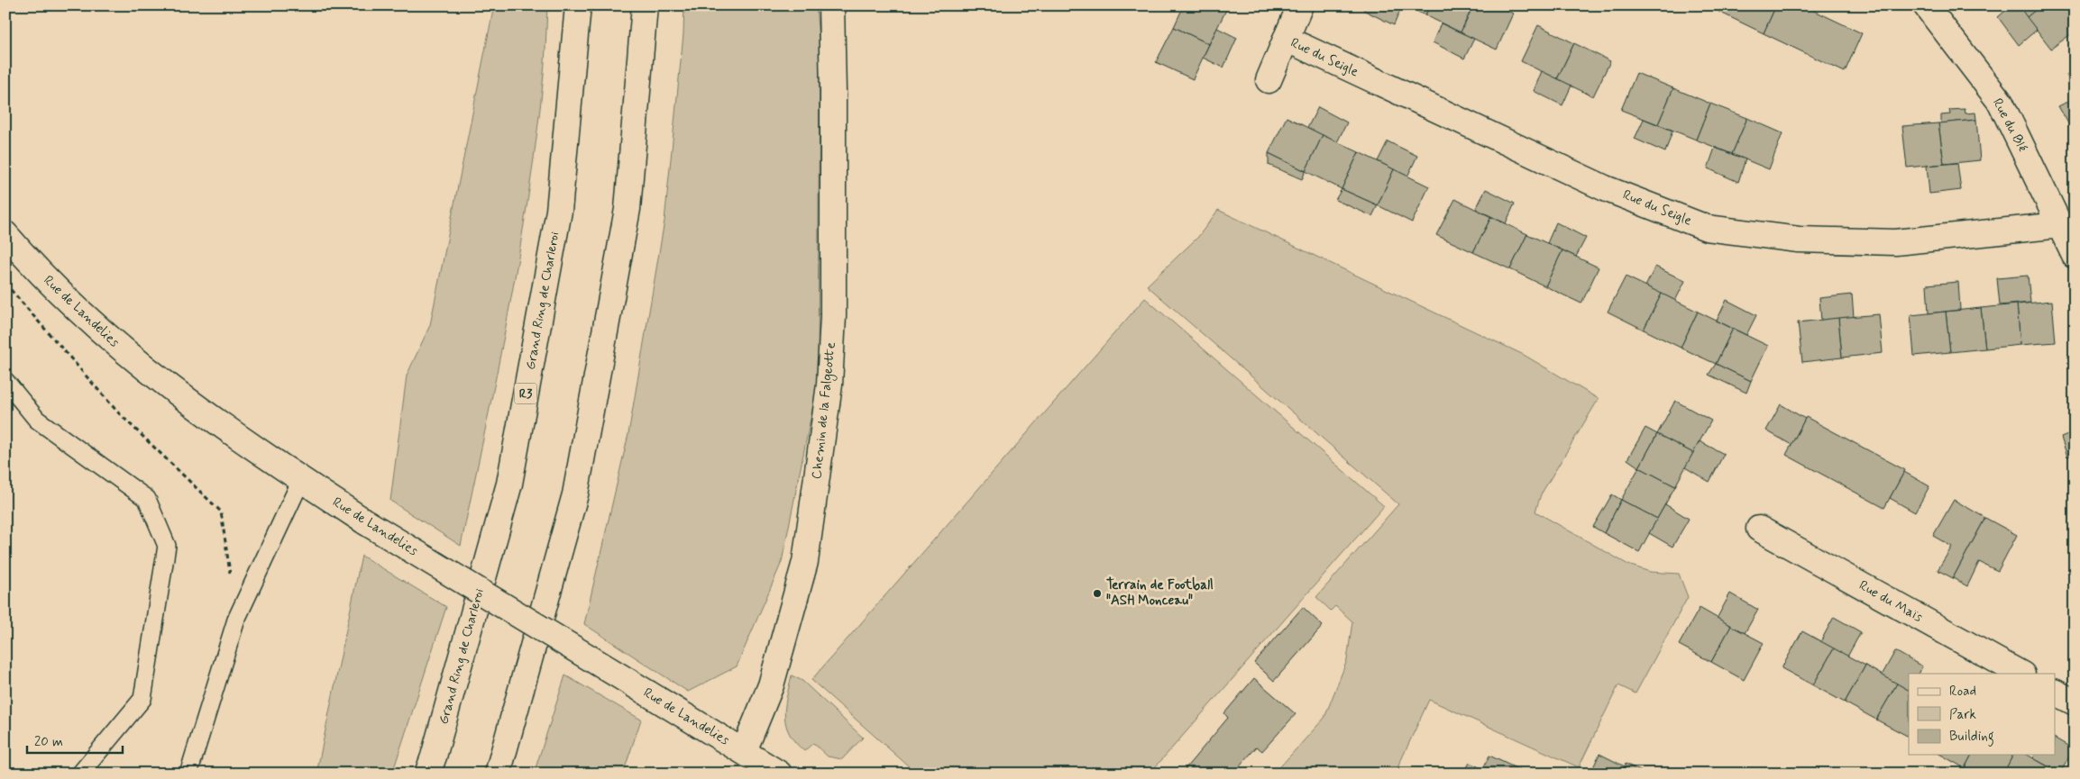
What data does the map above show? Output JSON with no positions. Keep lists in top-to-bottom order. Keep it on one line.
{"streets":{"main road":["Rue du Seigle","Rue du Blé","Grand Ring de Charleroi","Rue de Landelies","R3","Chemin de la Falgeotte","Rue du Maïs"]},"crossings":[["Rue du Seigle","Rue du Blé"],["Rue de Landelies","Chemin de la Falgeotte"]],"places":["Terrain de Football \"ASH Monceau\""],"legend":["Road","Park","Building"],"scale_bar":"20 m"}
